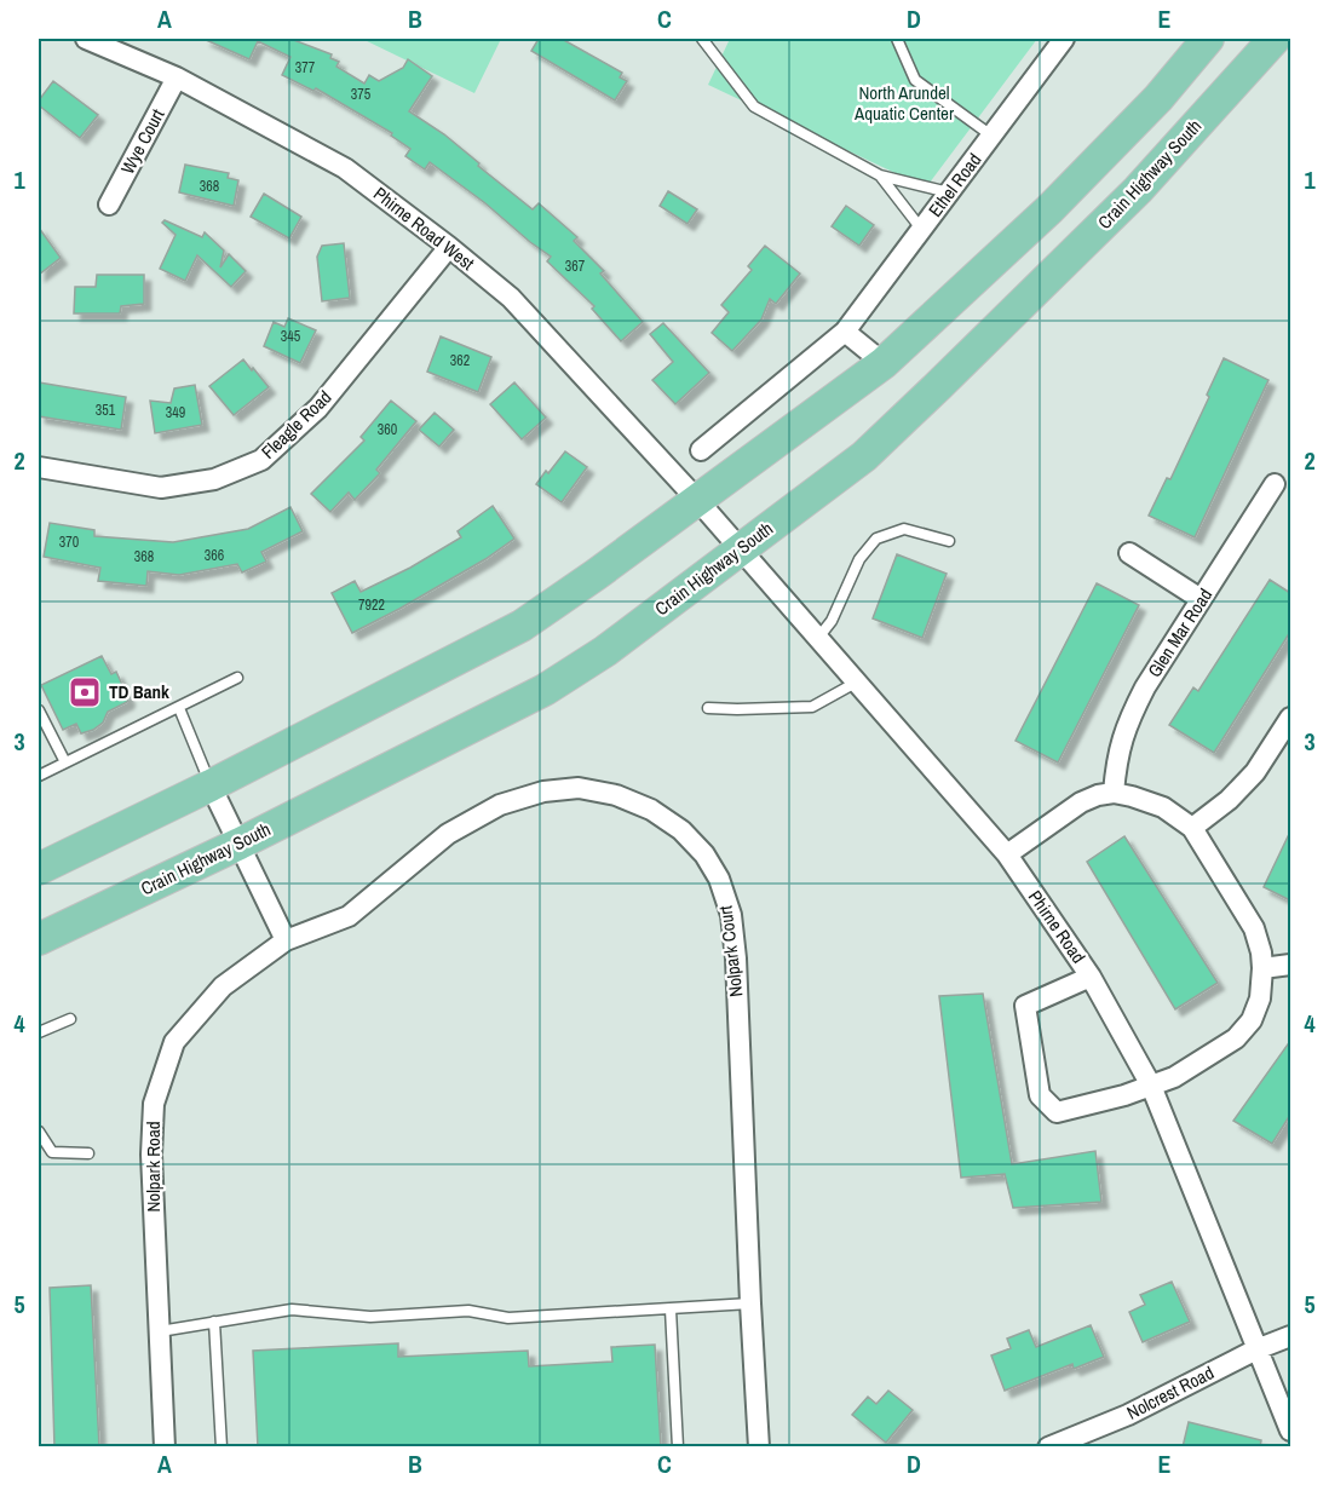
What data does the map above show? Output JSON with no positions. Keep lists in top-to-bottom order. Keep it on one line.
{"streets":{"main road":["Crain Highway South"],"street":["Wye Court","Ethel Road","Phirne Road West","Fleagle Road","Glen Mar Road","Phirne Road","Nolpark Court","Nolpark Road","Nolcrest Road"]},"crossings":[["Wye Court","Phirne Road West"],["Crain Highway South","Phirne Road"],["Phirne Road West","Fleagle Road"],["Phirne Road West","Phirne Road"],["Phirne Road","Nolcrest Road"],["Nolpark Court","Nolpark Road"]],"parks":["North Arundel Aquatic Center"],"places":{"bank":["TD Bank"]},"house_numbers":["377","375","368","367","345","362","351","349","360","370","366","368","7922"],"grid":{"columns":["A","B","C","D","E"],"rows":["1","2","3","4","5"]}}
